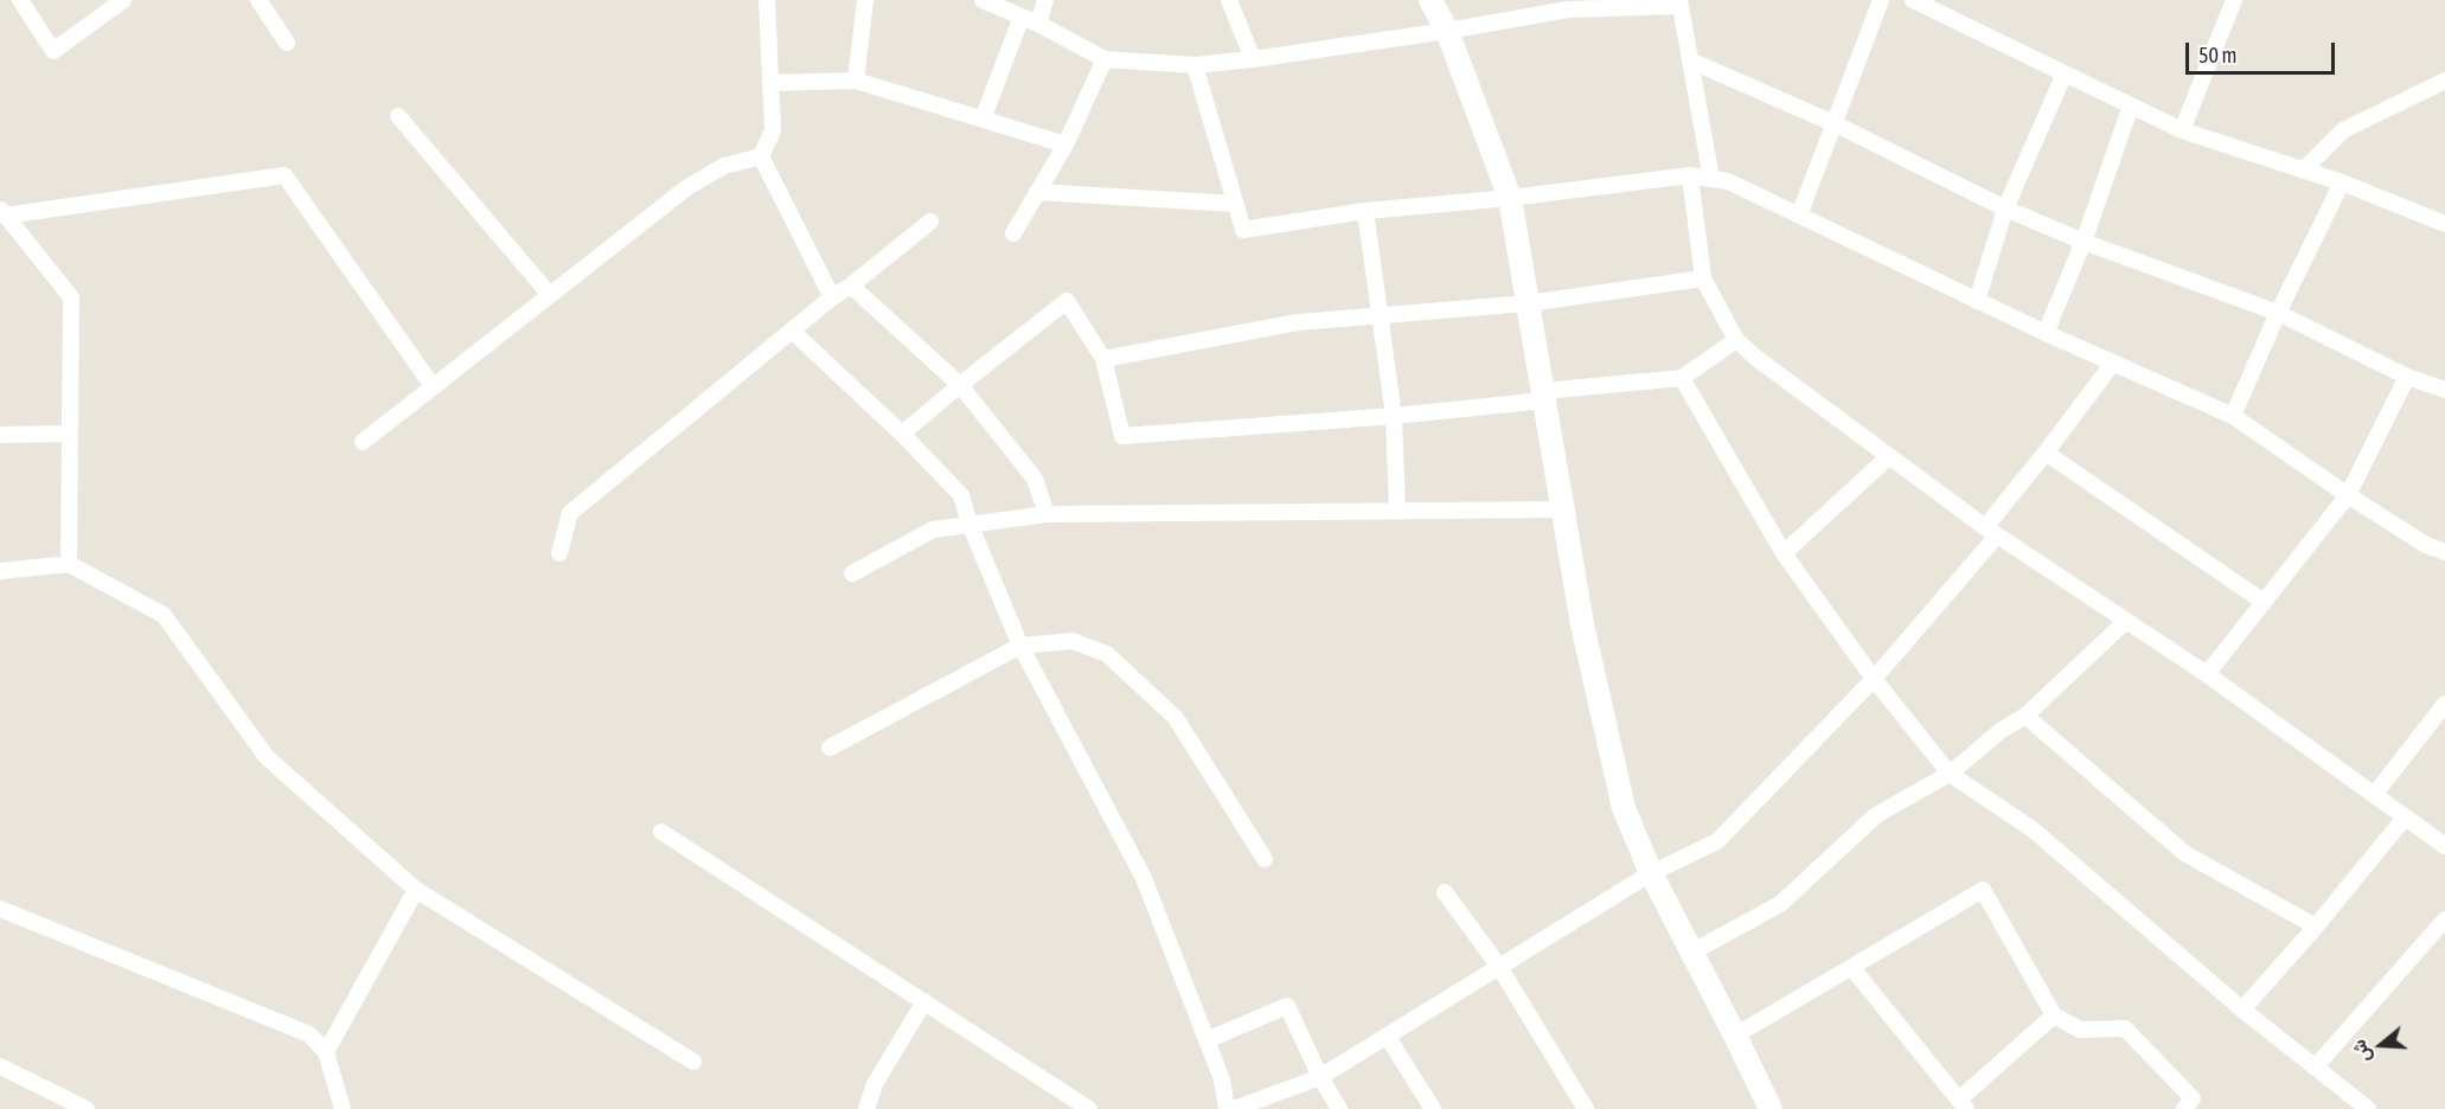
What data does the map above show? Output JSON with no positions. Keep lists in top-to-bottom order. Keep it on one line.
{"scale_bar":"50 m","north":"left"}
